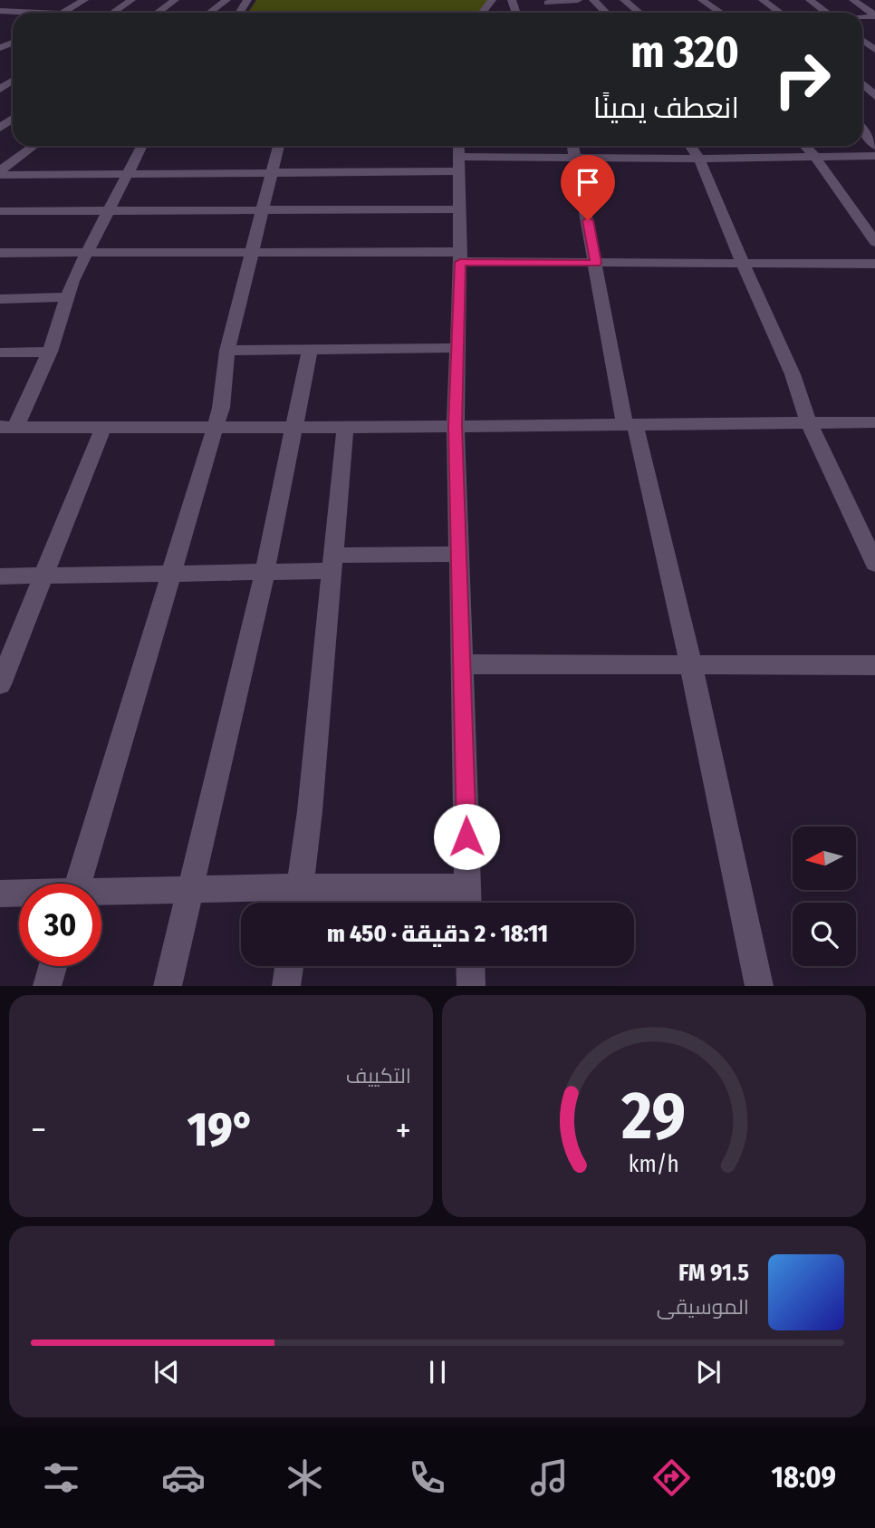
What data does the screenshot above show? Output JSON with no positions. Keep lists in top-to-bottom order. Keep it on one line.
{"north":"left","page":{"turn":["320 m","انعطف يمينًا"],"limit":"30","trip":"18:11 · 2 دقيقة · 450 m","tile":"التكييف","heat":["−","19°","+"],"song":["91.5 FM","الموسيقى"],"tabs":"18:09","gauge":["29","km/h"]}}
